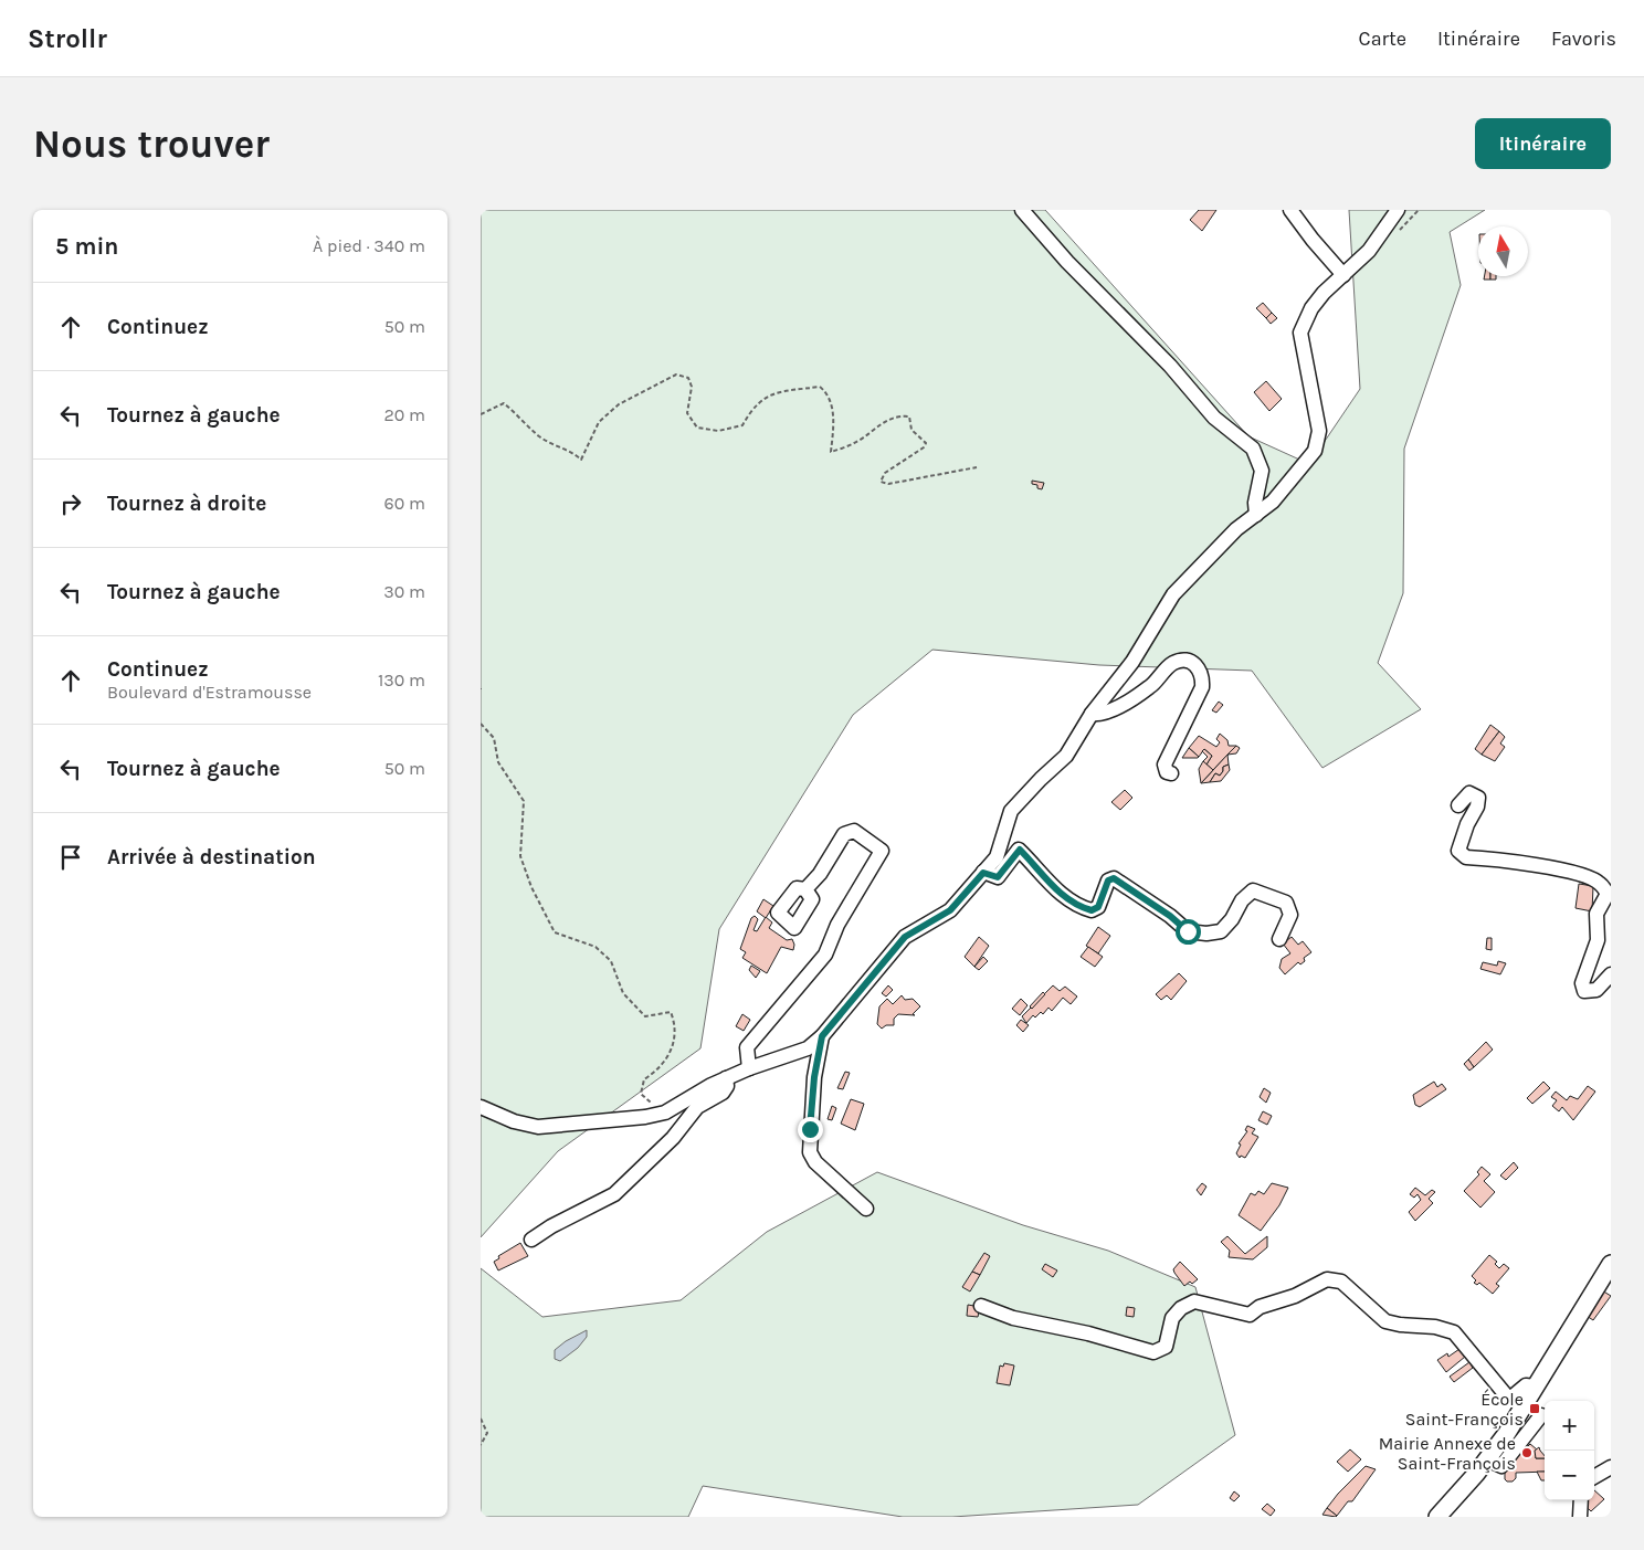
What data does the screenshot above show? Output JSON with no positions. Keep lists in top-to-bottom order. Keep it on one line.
{"places":{"transit":["École Saint-François"],"other":["Mairie Annexe de Saint-François"]},"north":"top","page":{"header":"Strollr","nav":["Carte","Itinéraire","Favoris"],"buttons":"Itinéraire","title":"Nous trouver","heading":["5 min","À pied · 340 m"],"list":[["Continuez","50 m"],["Tournez à gauche","20 m"],["Tournez à droite","60 m"],["Tournez à gauche","30 m"],["Continuez","Boulevard d'Estramousse","130 m"],["Tournez à gauche","50 m"],"Arrivée à destination"],"map_buttons":["+","−"]}}
